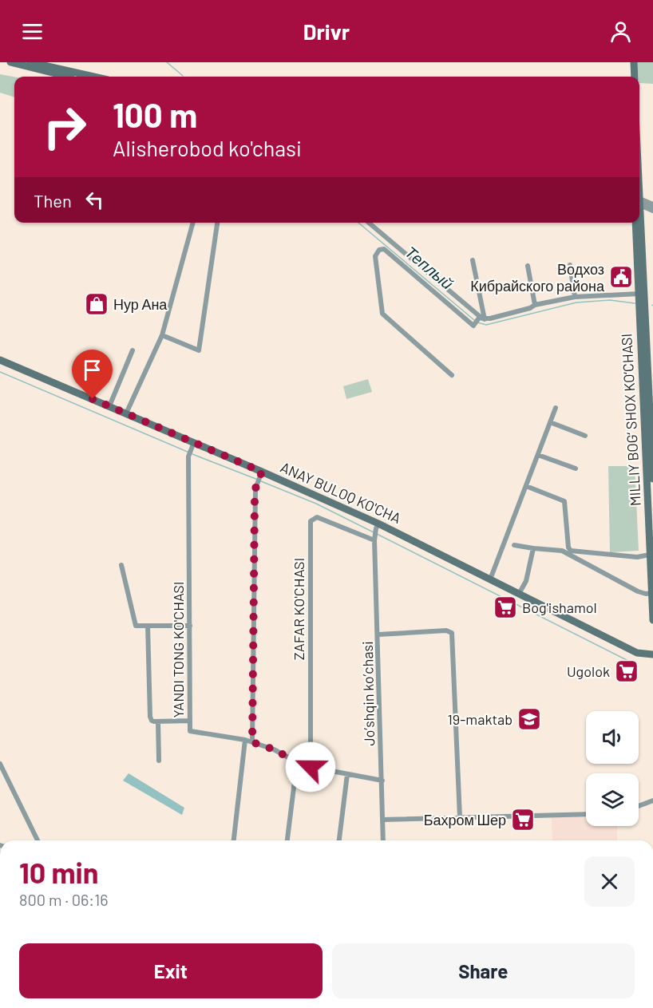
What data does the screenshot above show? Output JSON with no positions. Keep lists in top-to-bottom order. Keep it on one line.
{"streets":{"main road":["MILLIY BOG‘ SHOX KO‘CHASI","ANAY BULOQ KO'CHA"],"street":["ZAFAR KO'CHASI","YANDI TONG KO'CHASI","Joʼshqin koʼchasi"]},"crossings":[["ANAY BULOQ KO'CHA","YANDI TONG KO'CHASI"],["ANAY BULOQ KO'CHA","Joʼshqin koʼchasi"],["ZAFAR KO'CHASI","YANDI TONG KO'CHASI"],["ZAFAR KO'CHASI","Joʼshqin koʼchasi"],["YANDI TONG KO'CHASI","Joʼshqin koʼchasi"]],"water":["Теплый"],"places":{"public building":["Водхоз Кибрайского района"],"shop":["Нур Ана"],"supermarket":["Bog'ishamol","Ugolok","Бахром Шер"],"school or university":["19-maktab"]},"page":{"header":"Drivr","turn":["100 m","Alisherobod ko'chasi"],"then":"Then","heading":["10 min","800 m · 06:16"],"buttons":["Exit","Share"]}}
